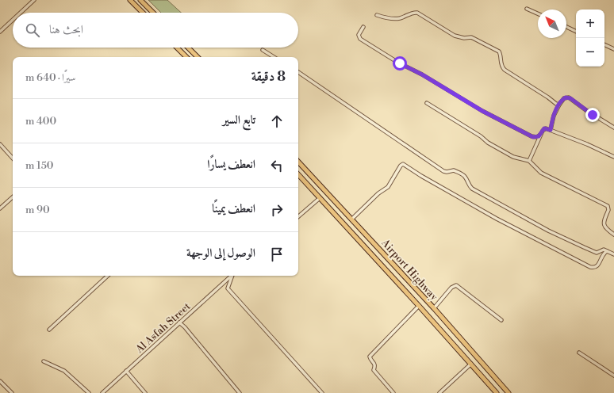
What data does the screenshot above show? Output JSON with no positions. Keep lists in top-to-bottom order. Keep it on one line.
{"streets":{"highway":["Airport Highway"],"street":["Al Asfah Street"]},"north":"top left","page":{"map_buttons":["+","−"],"search":"ابحث هنا","heading":["8 دقيقة","سيرًا · 640 m"],"list":[["تابع السير","400 m"],["انعطف يسارًا","150 m"],["انعطف يمينًا","90 m"],"الوصول إلى الوجهة"]}}
